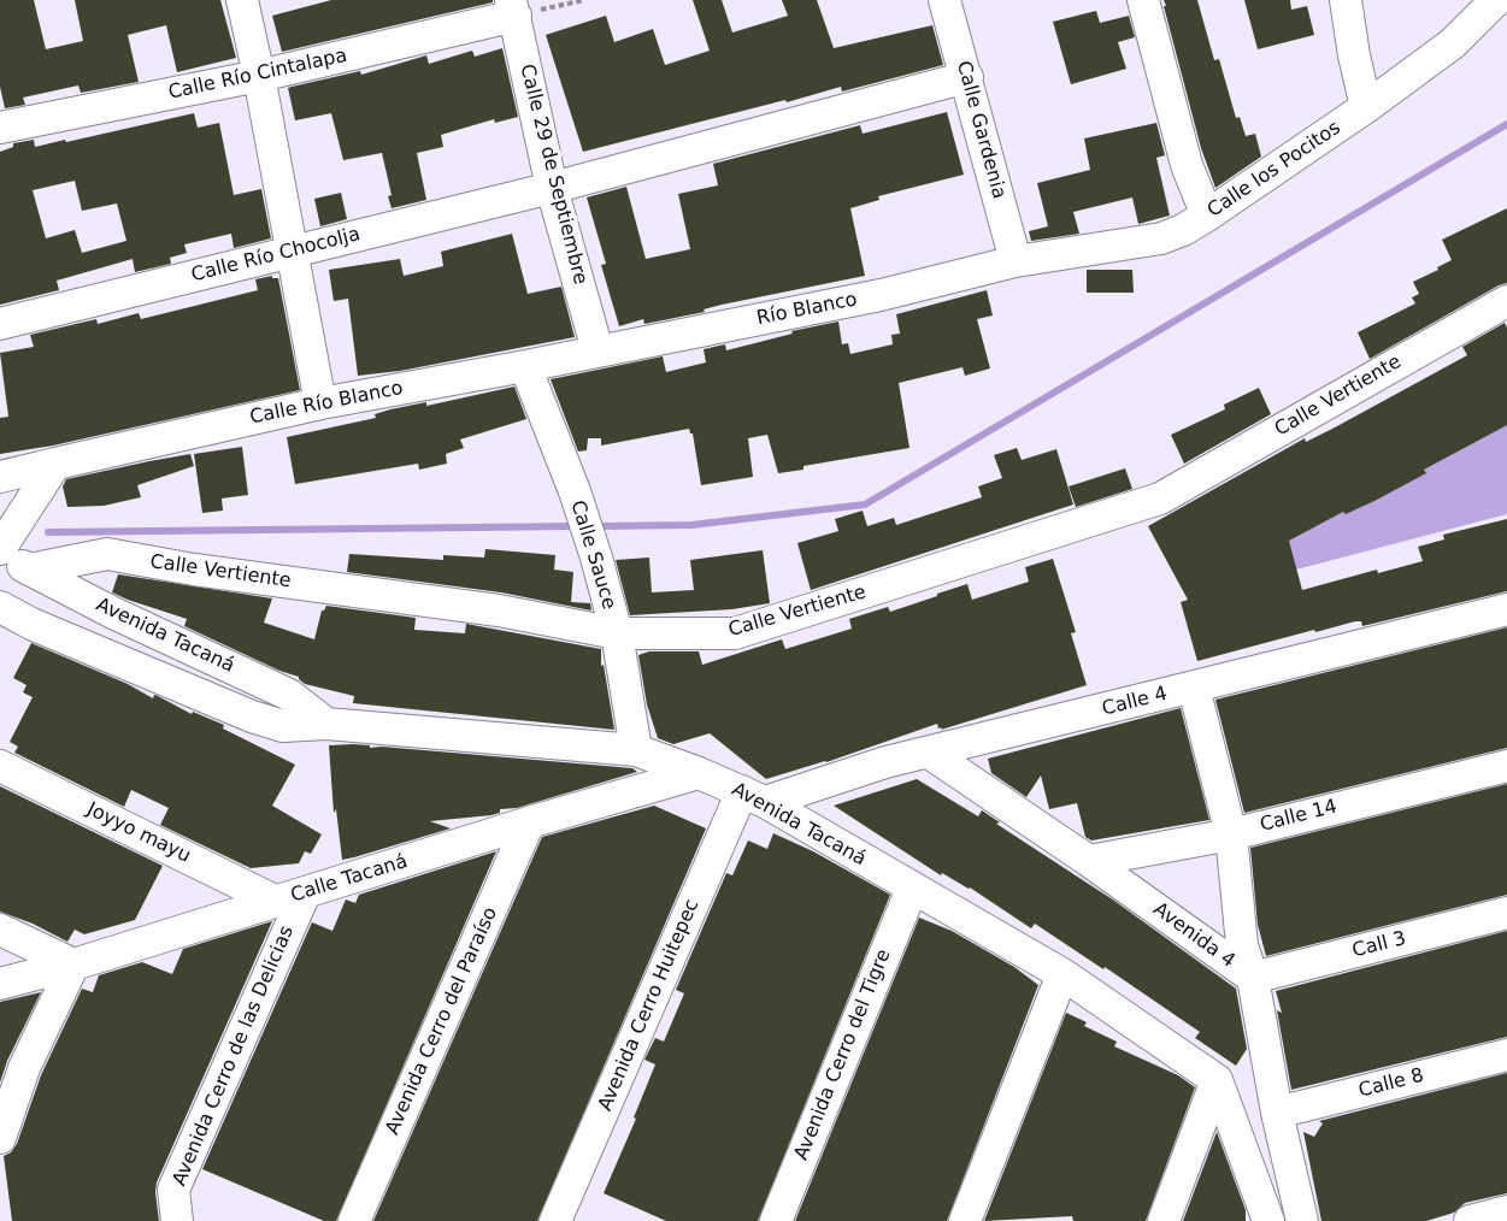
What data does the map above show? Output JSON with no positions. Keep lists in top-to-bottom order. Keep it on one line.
{"streets":{"street":["Calle Río Cintalapa","Calle Gardenia","Calle los Pocitos","Calle 29 de Septiembre","Calle Río Chocolja","Río Blanco","Calle Vertiente","Calle Río Blanco","Calle Sauce","Avenida Tacaná","Calle 4","Calle 14","Joyyo mayu","Calle Tacaná","Avenida 4","Call 3","Avenida Cerro Huitepec","Avenida Cerro del Paraíso","Avenida Cerro del Tigre","Avenida Cerro de las Delicias","Calle 8"]},"crossings":[["Calle Río Cintalapa","Calle 29 de Septiembre"],["Calle Gardenia","Calle los Pocitos"],["Calle Gardenia","Calle Río Chocolja"],["Calle Gardenia","Río Blanco"],["Calle los Pocitos","Río Blanco"],["Calle 29 de Septiembre","Calle Río Chocolja"],["Calle 29 de Septiembre","Río Blanco"],["Calle 29 de Septiembre","Calle Río Blanco"],["Río Blanco","Calle Río Blanco"],["Calle Vertiente","Calle Sauce"],["Calle Vertiente","Avenida Tacaná"],["Calle Río Blanco","Calle Sauce"],["Calle Sauce","Avenida Tacaná"],["Avenida Tacaná","Calle 4"],["Avenida Tacaná","Calle Tacaná"],["Avenida Tacaná","Avenida Cerro Huitepec"],["Avenida Tacaná","Avenida Cerro del Tigre"],["Calle 4","Avenida 4"],["Calle 4","Avenida Cerro Huitepec"],["Calle 14","Avenida 4"],["Joyyo mayu","Calle Tacaná"],["Joyyo mayu","Avenida Cerro de las Delicias"],["Calle Tacaná","Avenida Cerro del Paraíso"],["Calle Tacaná","Avenida Cerro de las Delicias"],["Avenida 4","Call 3"],["Avenida 4","Calle 8"]]}
